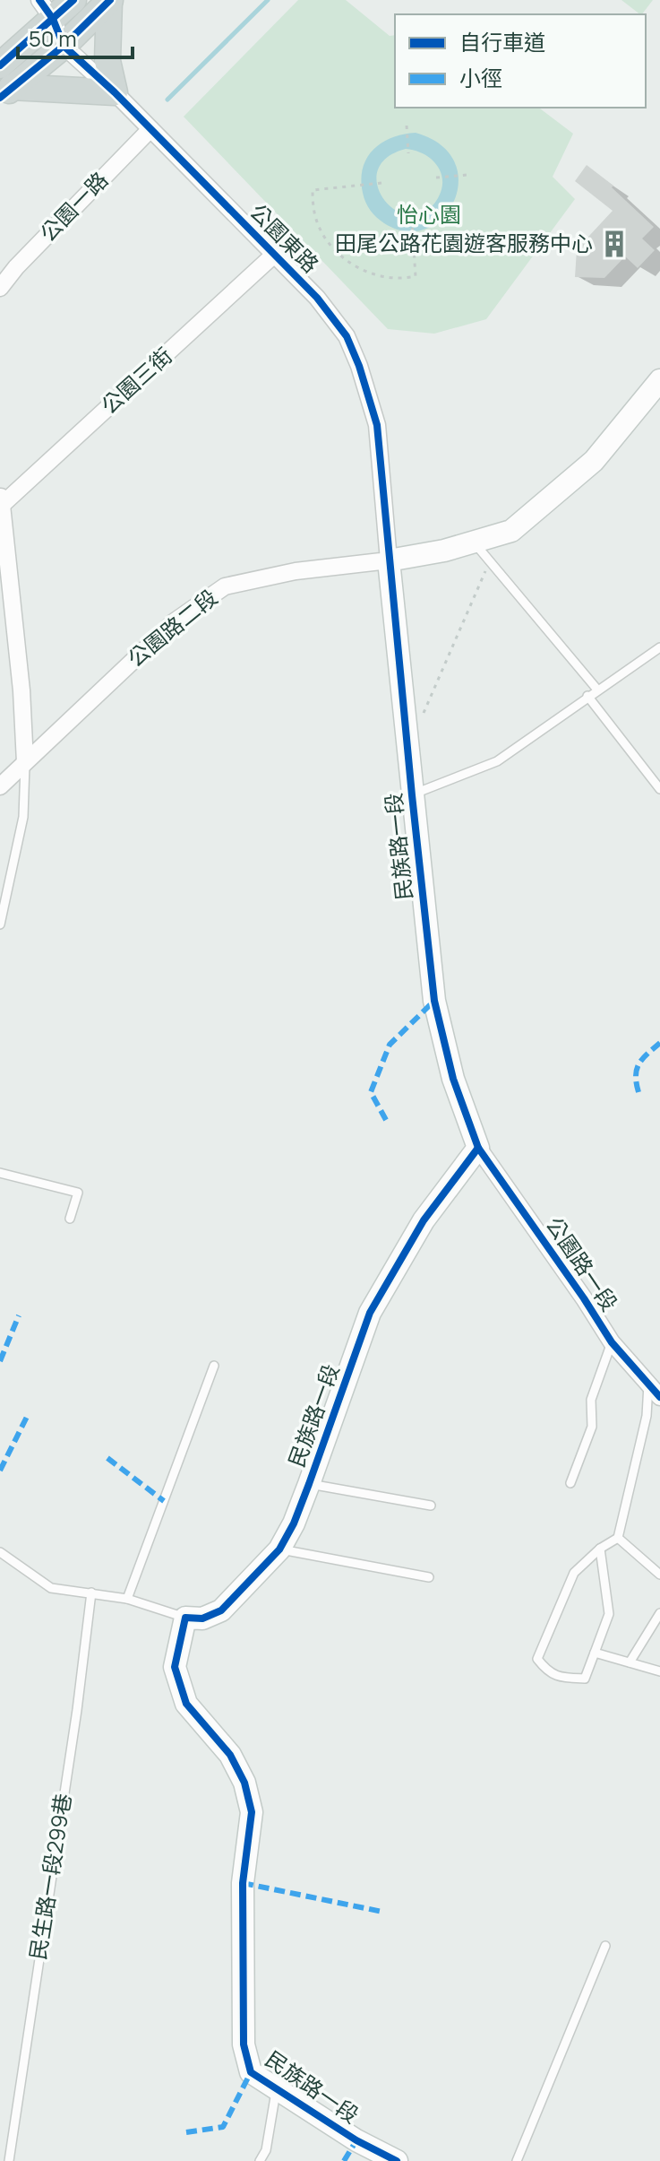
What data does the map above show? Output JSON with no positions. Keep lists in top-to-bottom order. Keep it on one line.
{"streets":{"street":["公園一路","公園東路","公園三街","公園路二段","民族路一段","公園路一段"],"lane":["民生路一段299巷"]},"crossings":[["公園一路","公園東路"],["公園東路","公園三街"],["公園東路","公園路二段"],["公園東路","民族路一段"],["公園路二段","民族路一段"],["民族路一段","公園路一段"]],"parks":["怡心園"],"places":{"building":["田尾公路花園遊客服務中心"]},"legend":["自行車道","小徑"],"scale_bar":"50 m"}
